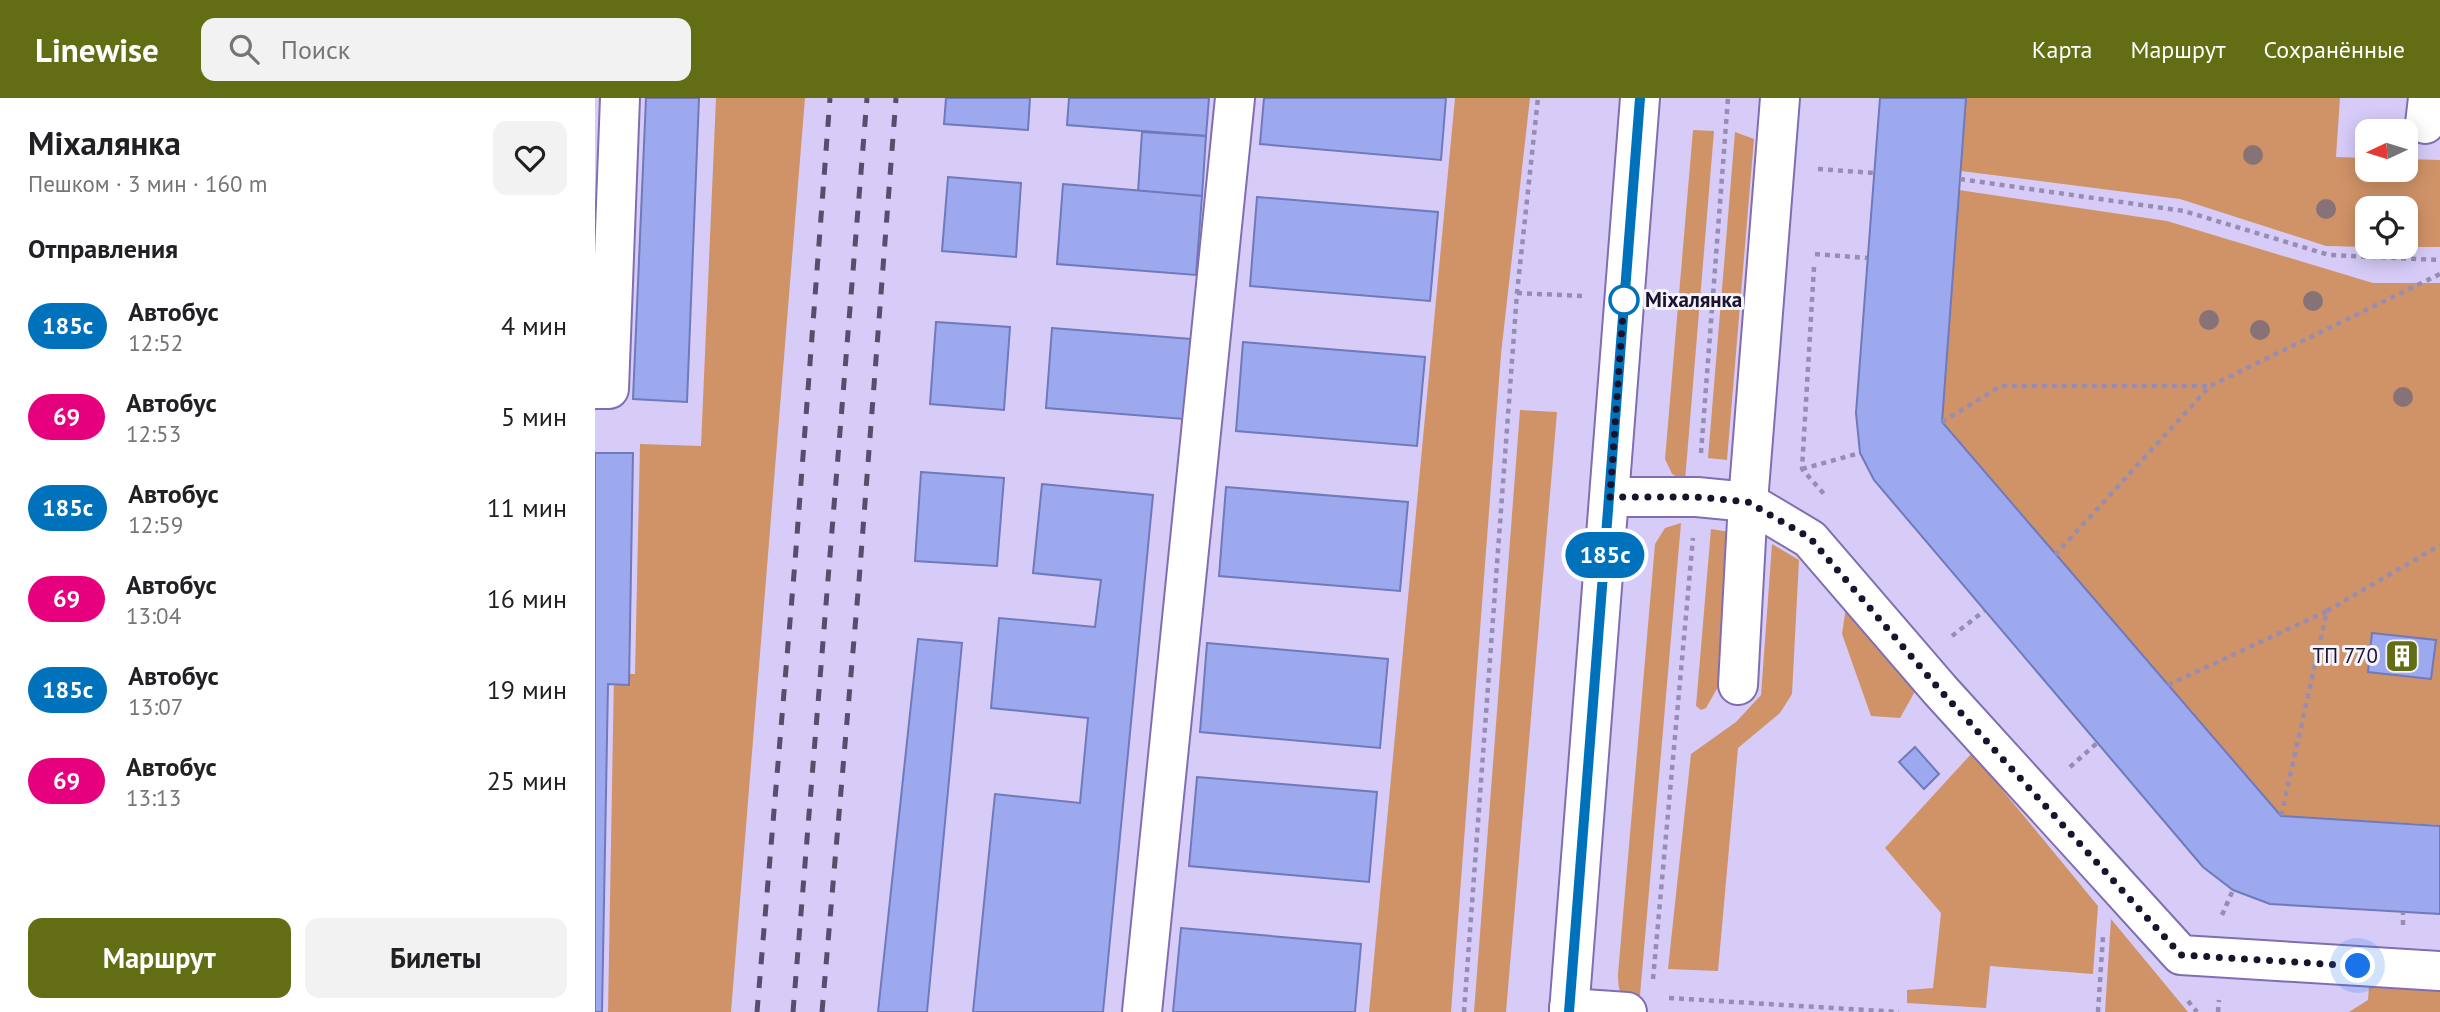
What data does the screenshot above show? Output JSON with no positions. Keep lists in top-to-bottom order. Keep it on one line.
{"places":{"other":["Міхалянка"],"building":["ТП 770"]},"lines":["bus line 185с"],"north":"left","page":{"header":"Linewise","search":"Поиск","nav":["Карта","Маршрут","Сохранённые"],"heading":[["Міхалянка","Пешком · 3 мин · 160 m"],"Отправления"],"on_map":"185с","list":[{"mark":"185с","name":"Автобус","note":"12:52","value":"4 мин"},{"mark":"69","name":"Автобус","note":"12:53","value":"5 мин"},{"mark":"185с","name":"Автобус","note":"12:59","value":"11 мин"},{"mark":"69","name":"Автобус","note":"13:04","value":"16 мин"},{"mark":"185с","name":"Автобус","note":"13:07","value":"19 мин"},{"mark":"69","name":"Автобус","note":"13:13","value":"25 мин"}],"buttons":["Маршрут","Билеты"]}}
